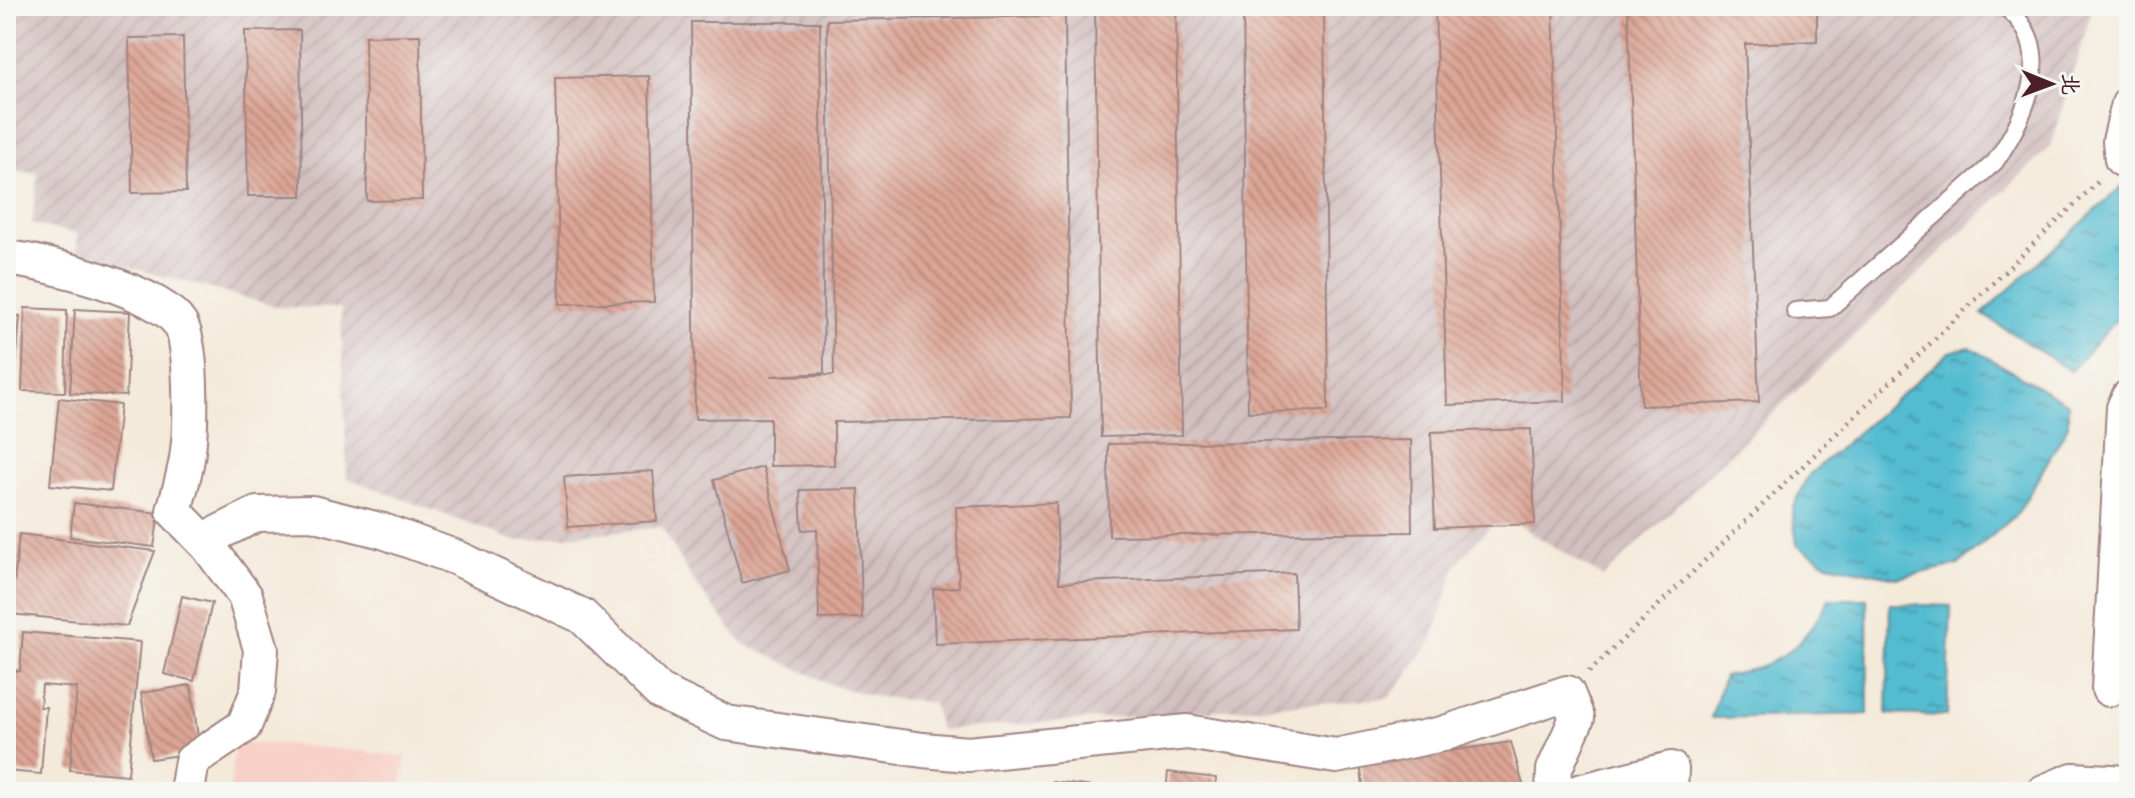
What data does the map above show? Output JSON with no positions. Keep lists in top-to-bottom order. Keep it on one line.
{"north":"right"}
